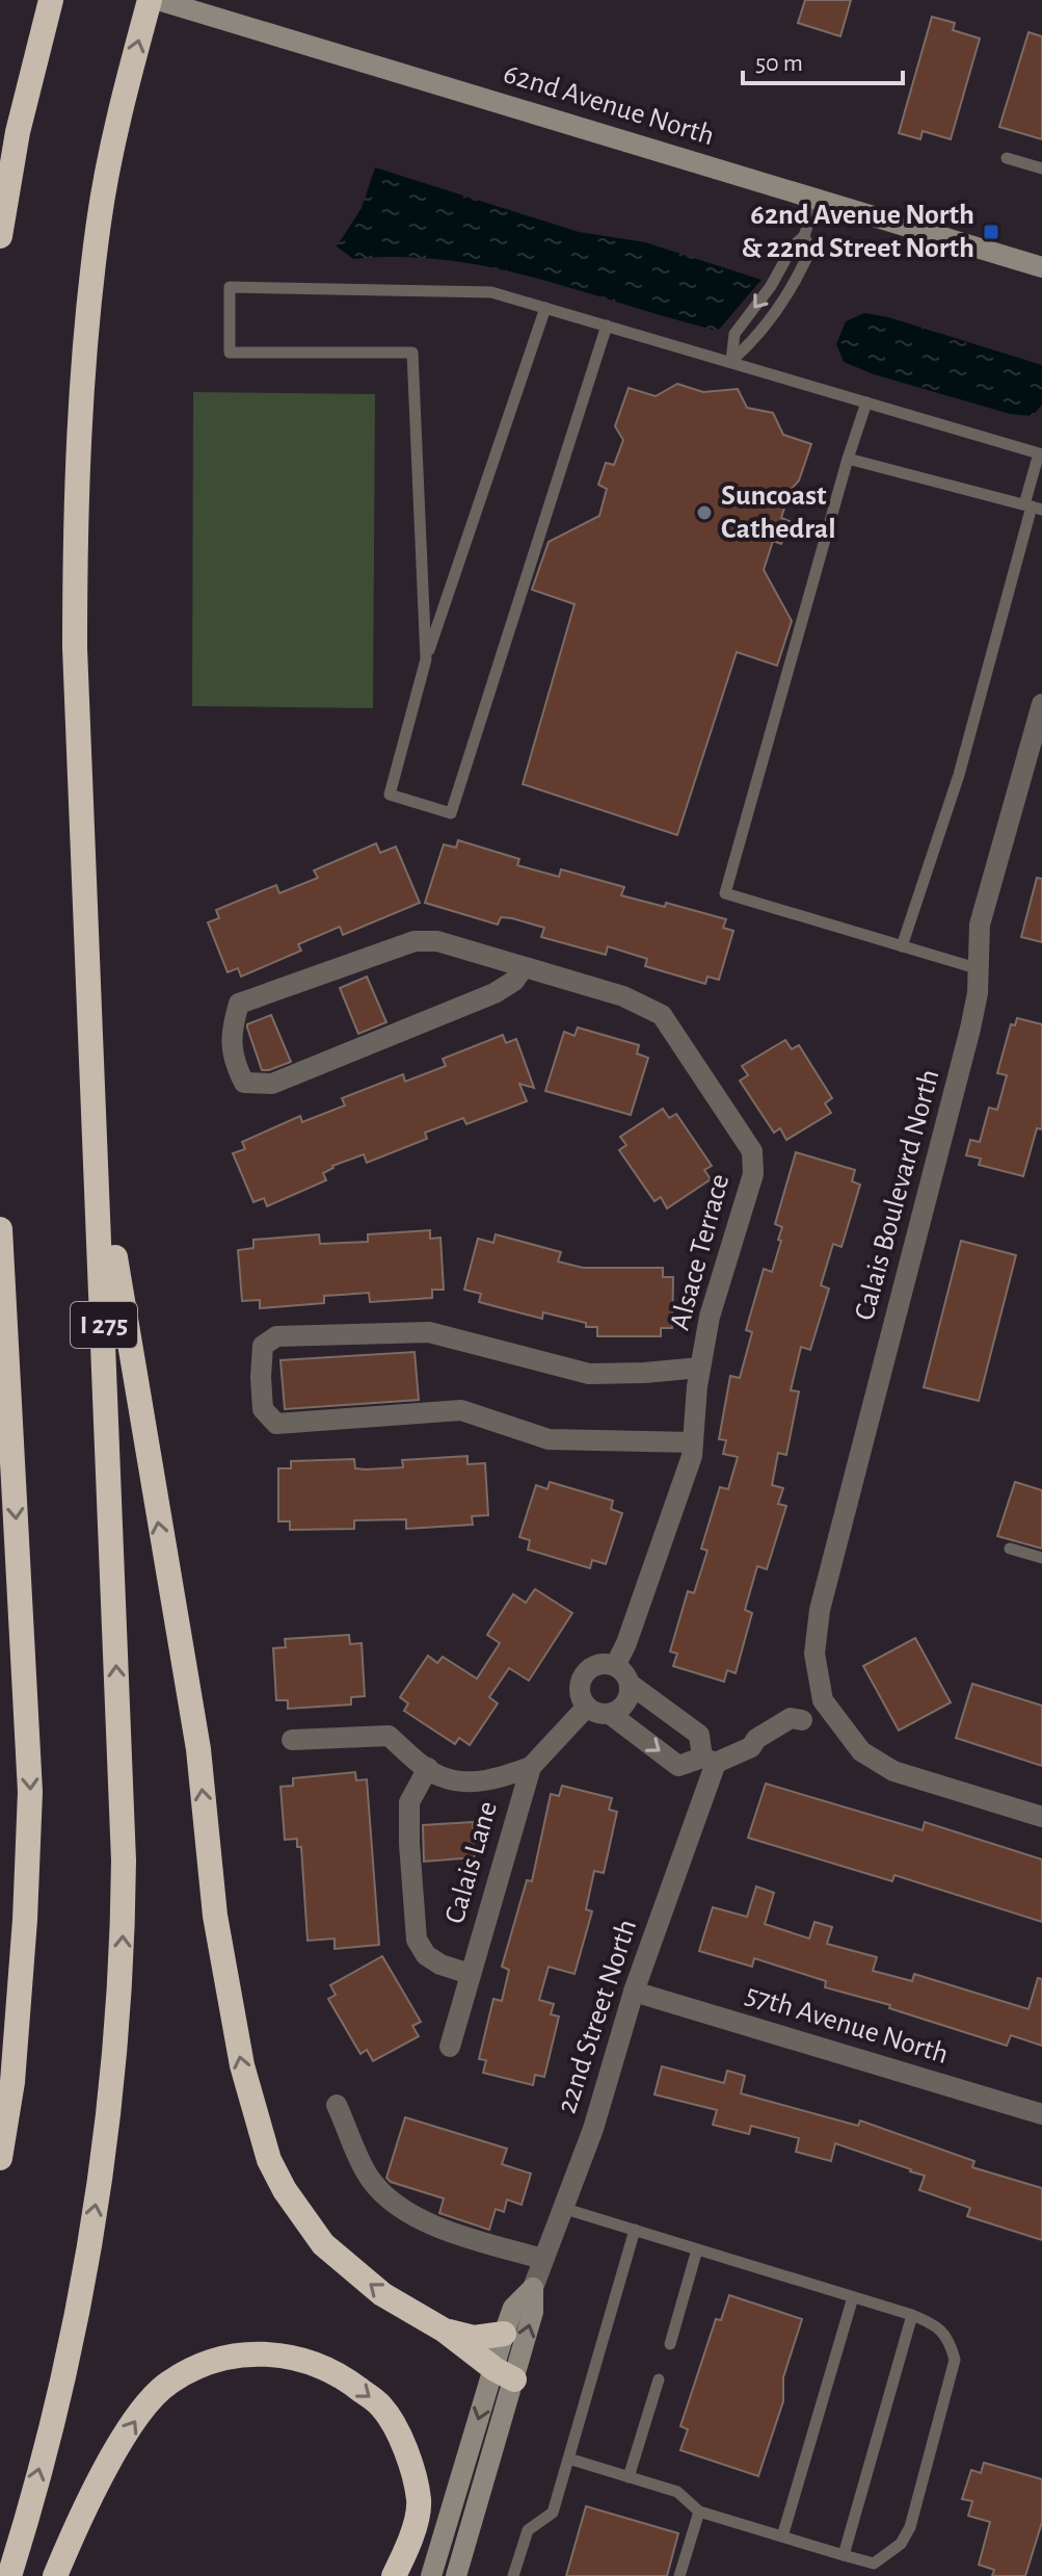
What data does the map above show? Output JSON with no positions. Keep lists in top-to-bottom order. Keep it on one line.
{"streets":{"highway":["I 275"],"street":["62nd Avenue North","Calais Boulevard North","Alsace Terrace","Calais Lane","22nd Street North","57th Avenue North"]},"crossings":[["Alsace Terrace","Calais Lane"],["22nd Street North","57th Avenue North"]],"places":{"transit":["62nd Avenue North & 22nd Street North"],"other":["Suncoast Cathedral"]},"scale_bar":"50 m"}
